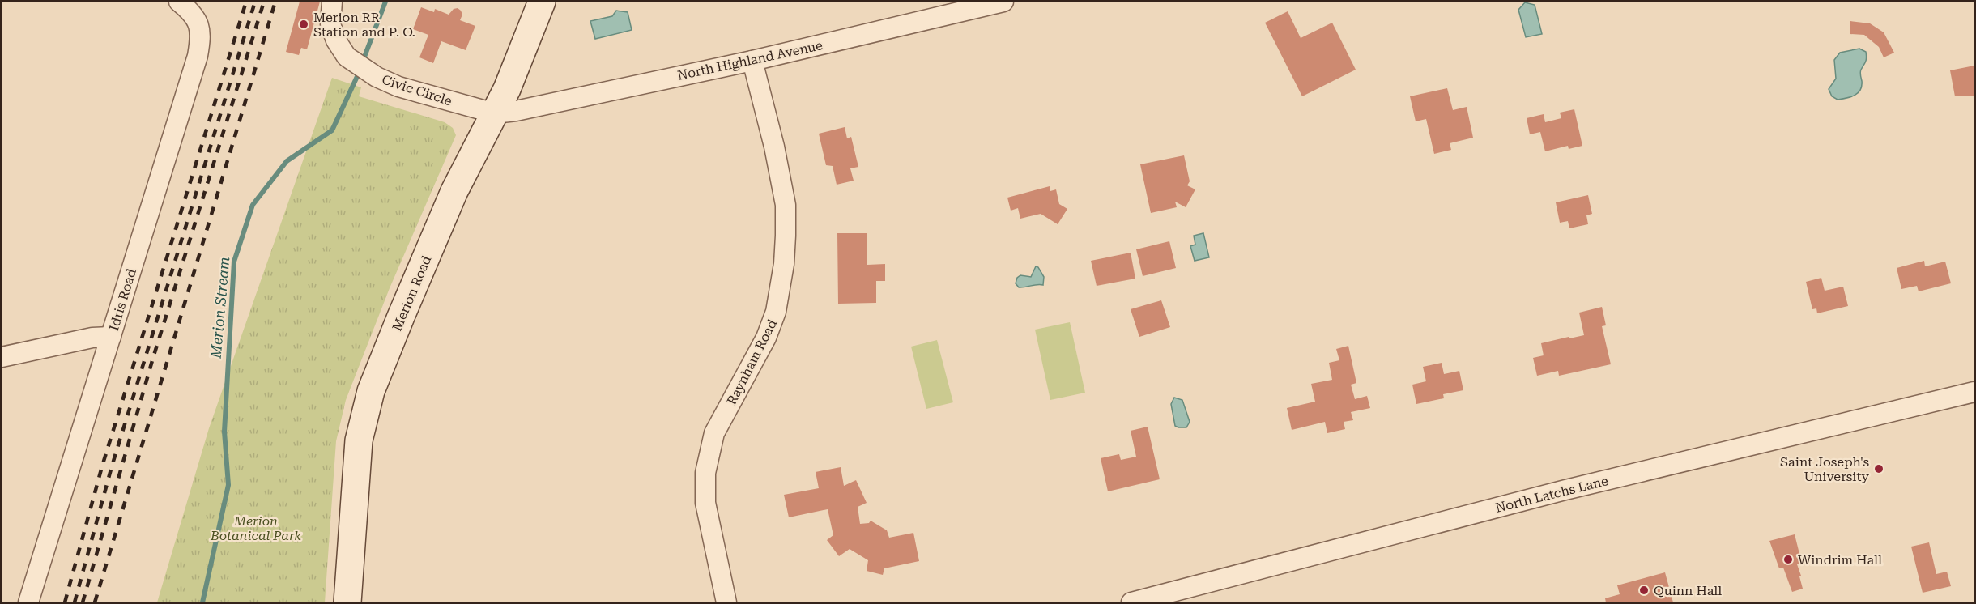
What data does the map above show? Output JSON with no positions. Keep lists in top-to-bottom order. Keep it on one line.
{"streets":{"street":["North Highland Avenue","Civic Circle","Merion Road","Idris Road","Raynham Road","North Latchs Lane"]},"crossings":[["North Highland Avenue","Civic Circle"],["North Highland Avenue","Merion Road"],["North Highland Avenue","Raynham Road"],["Civic Circle","Merion Road"]],"water":["Merion Stream"],"parks":["Merion Botanical Park"],"places":["Merion RR Station and P. O.","Saint Joseph's University","Windrim Hall","Quinn Hall"]}
